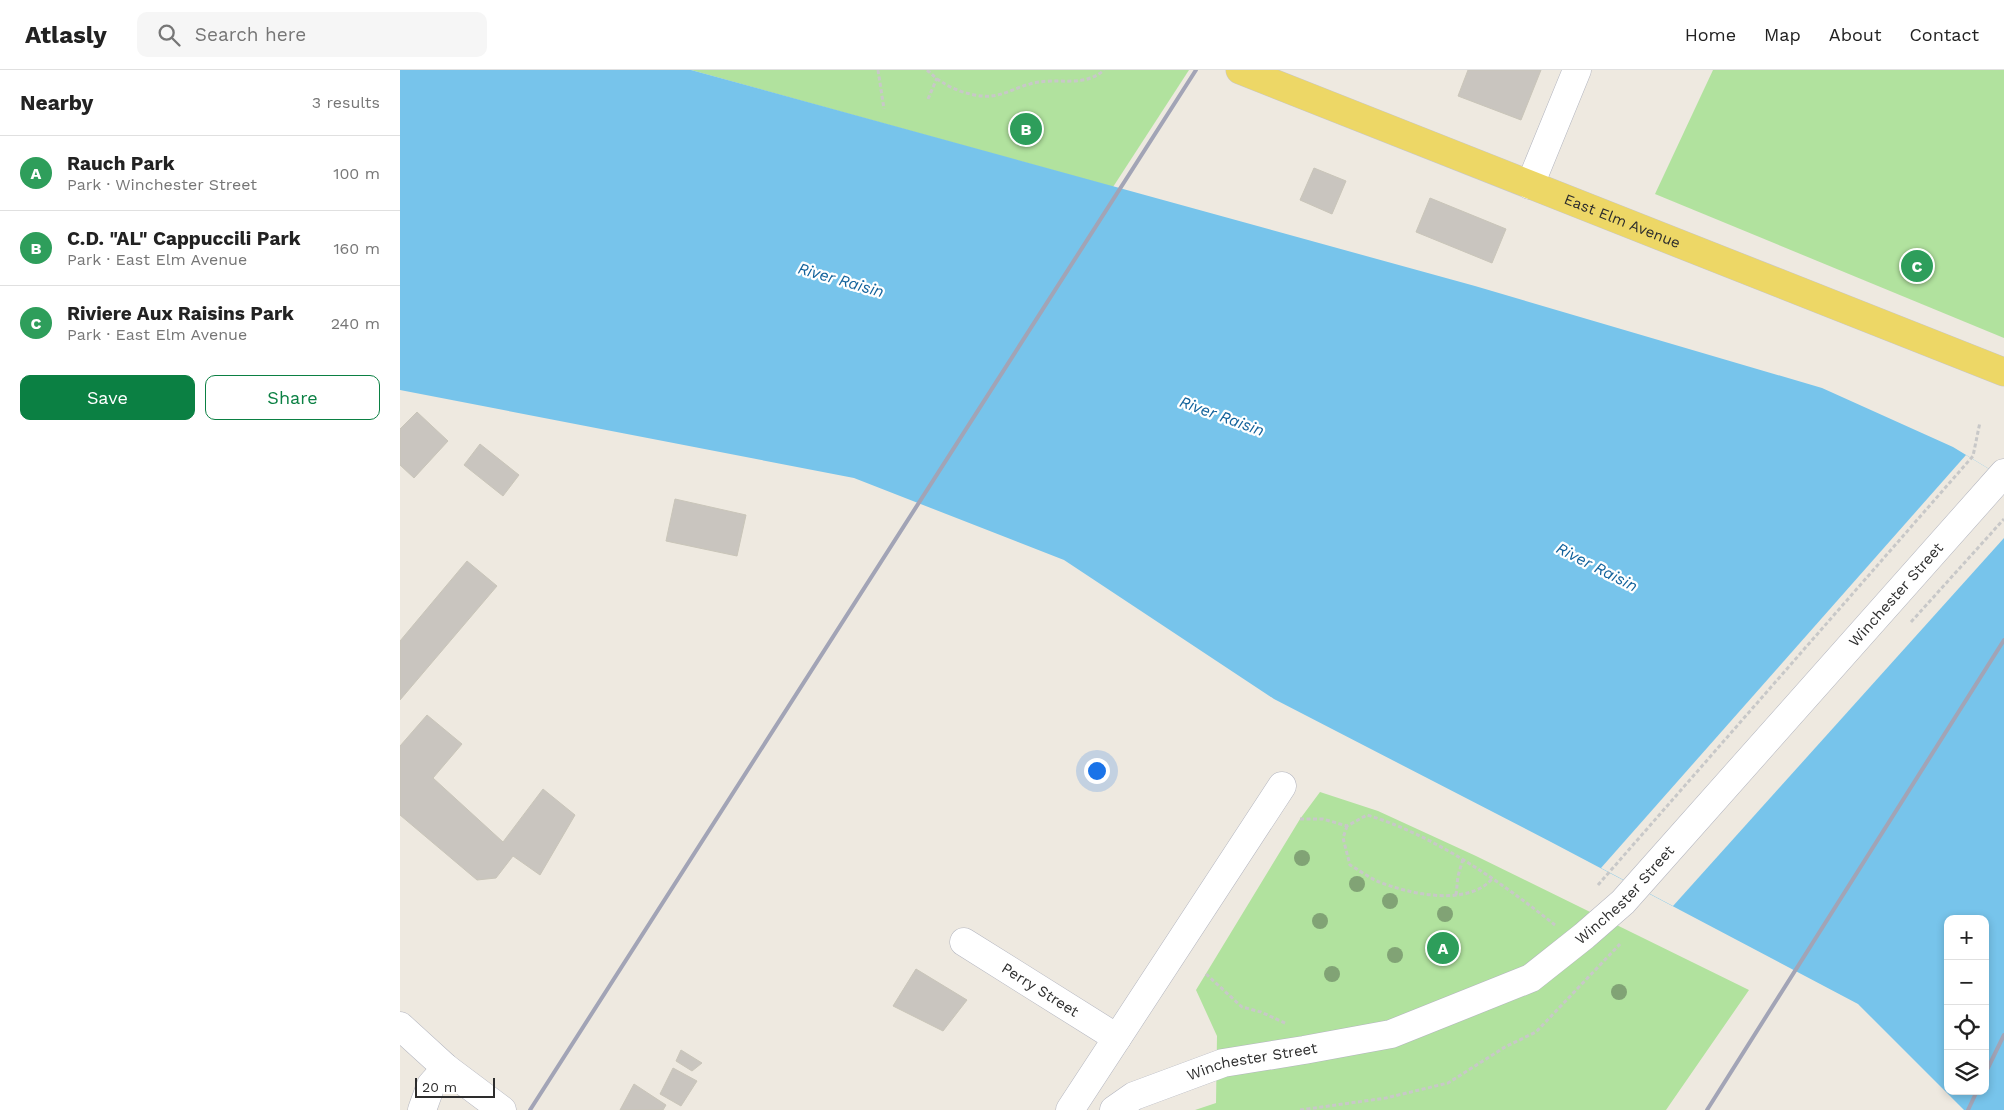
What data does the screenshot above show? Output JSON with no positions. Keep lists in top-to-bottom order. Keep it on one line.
{"streets":{"main road":["East Elm Avenue"],"street":["Winchester Street","Perry Street"]},"water":["River Raisin"],"scale_bar":"20 m","page":{"header":"Atlasly","search":"Search here","nav":["Home","Map","About","Contact"],"heading":["Nearby","3 results"],"pins":["B","C","A"],"list":[{"mark":"A","name":"Rauch Park","note":"Park · Winchester Street","value":"100 m"},{"mark":"B","name":"C.D. \"AL\" Cappuccili Park","note":"Park · East Elm Avenue","value":"160 m"},{"mark":"C","name":"Riviere Aux Raisins Park","note":"Park · East Elm Avenue","value":"240 m"}],"buttons":["Save","Share"],"map_buttons":["+","−"],"scale":"20 m"}}
